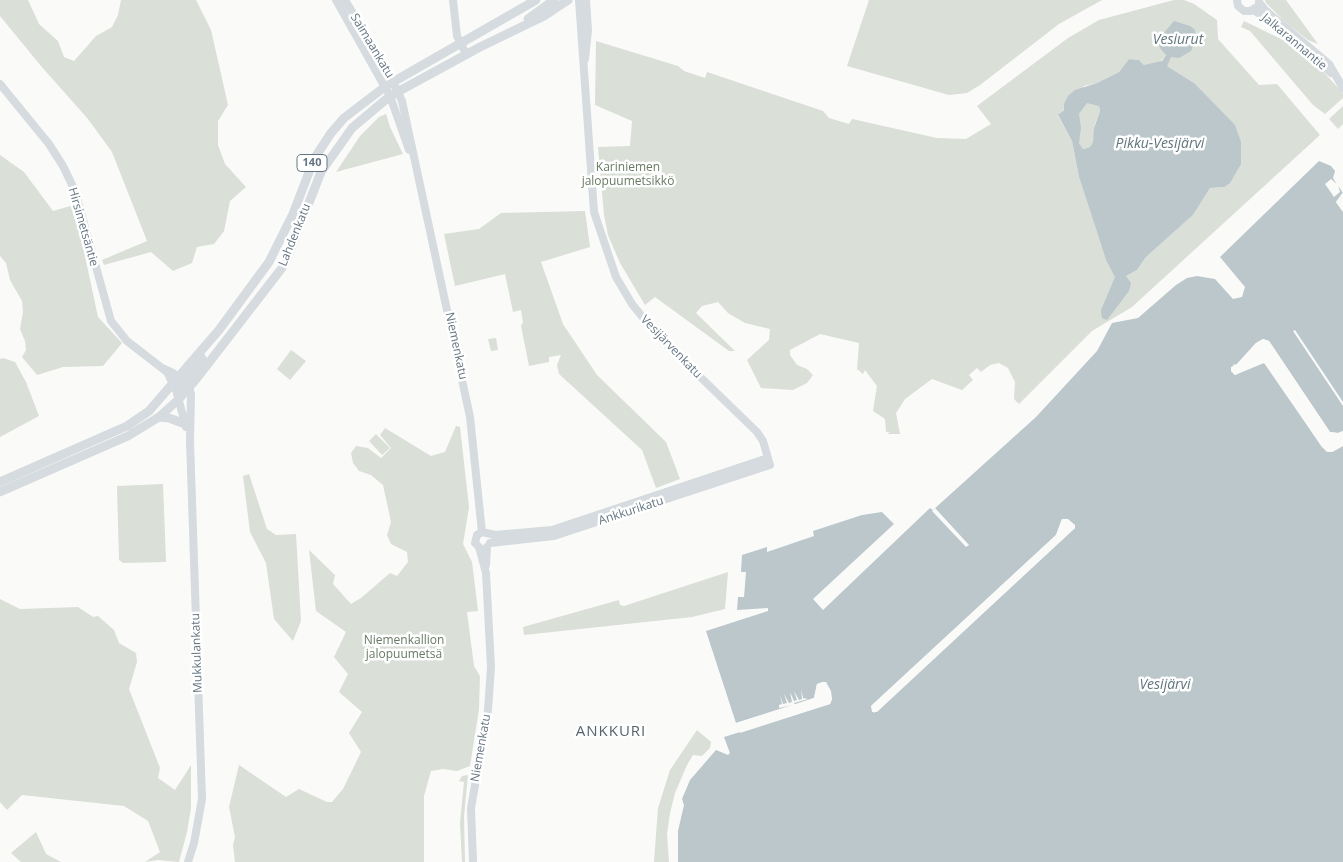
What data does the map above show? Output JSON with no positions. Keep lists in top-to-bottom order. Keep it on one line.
{"streets":{"main road":["140","Lahdenkatu"],"street":["Jalkarannantie","Saimaankatu","Hirsimetsäntie","Niemenkatu","Vesijärvenkatu","Ankkurikatu","Mukkulankatu"]},"crossings":[["Saimaankatu","Lahdenkatu"],["Saimaankatu","Niemenkatu"],["Hirsimetsäntie","Lahdenkatu"],["Hirsimetsäntie","Mukkulankatu"],["Lahdenkatu","Niemenkatu"],["Lahdenkatu","Mukkulankatu"],["Niemenkatu","Ankkurikatu"],["Vesijärvenkatu","Ankkurikatu"]],"districts":["ANKKURI"],"water":["Vesiurut","Pikku-Vesijärvi","Vesijärvi"],"parks":["Kariniemen jalopuumetsikkö","Niemenkallion jalopuumetsä"]}
